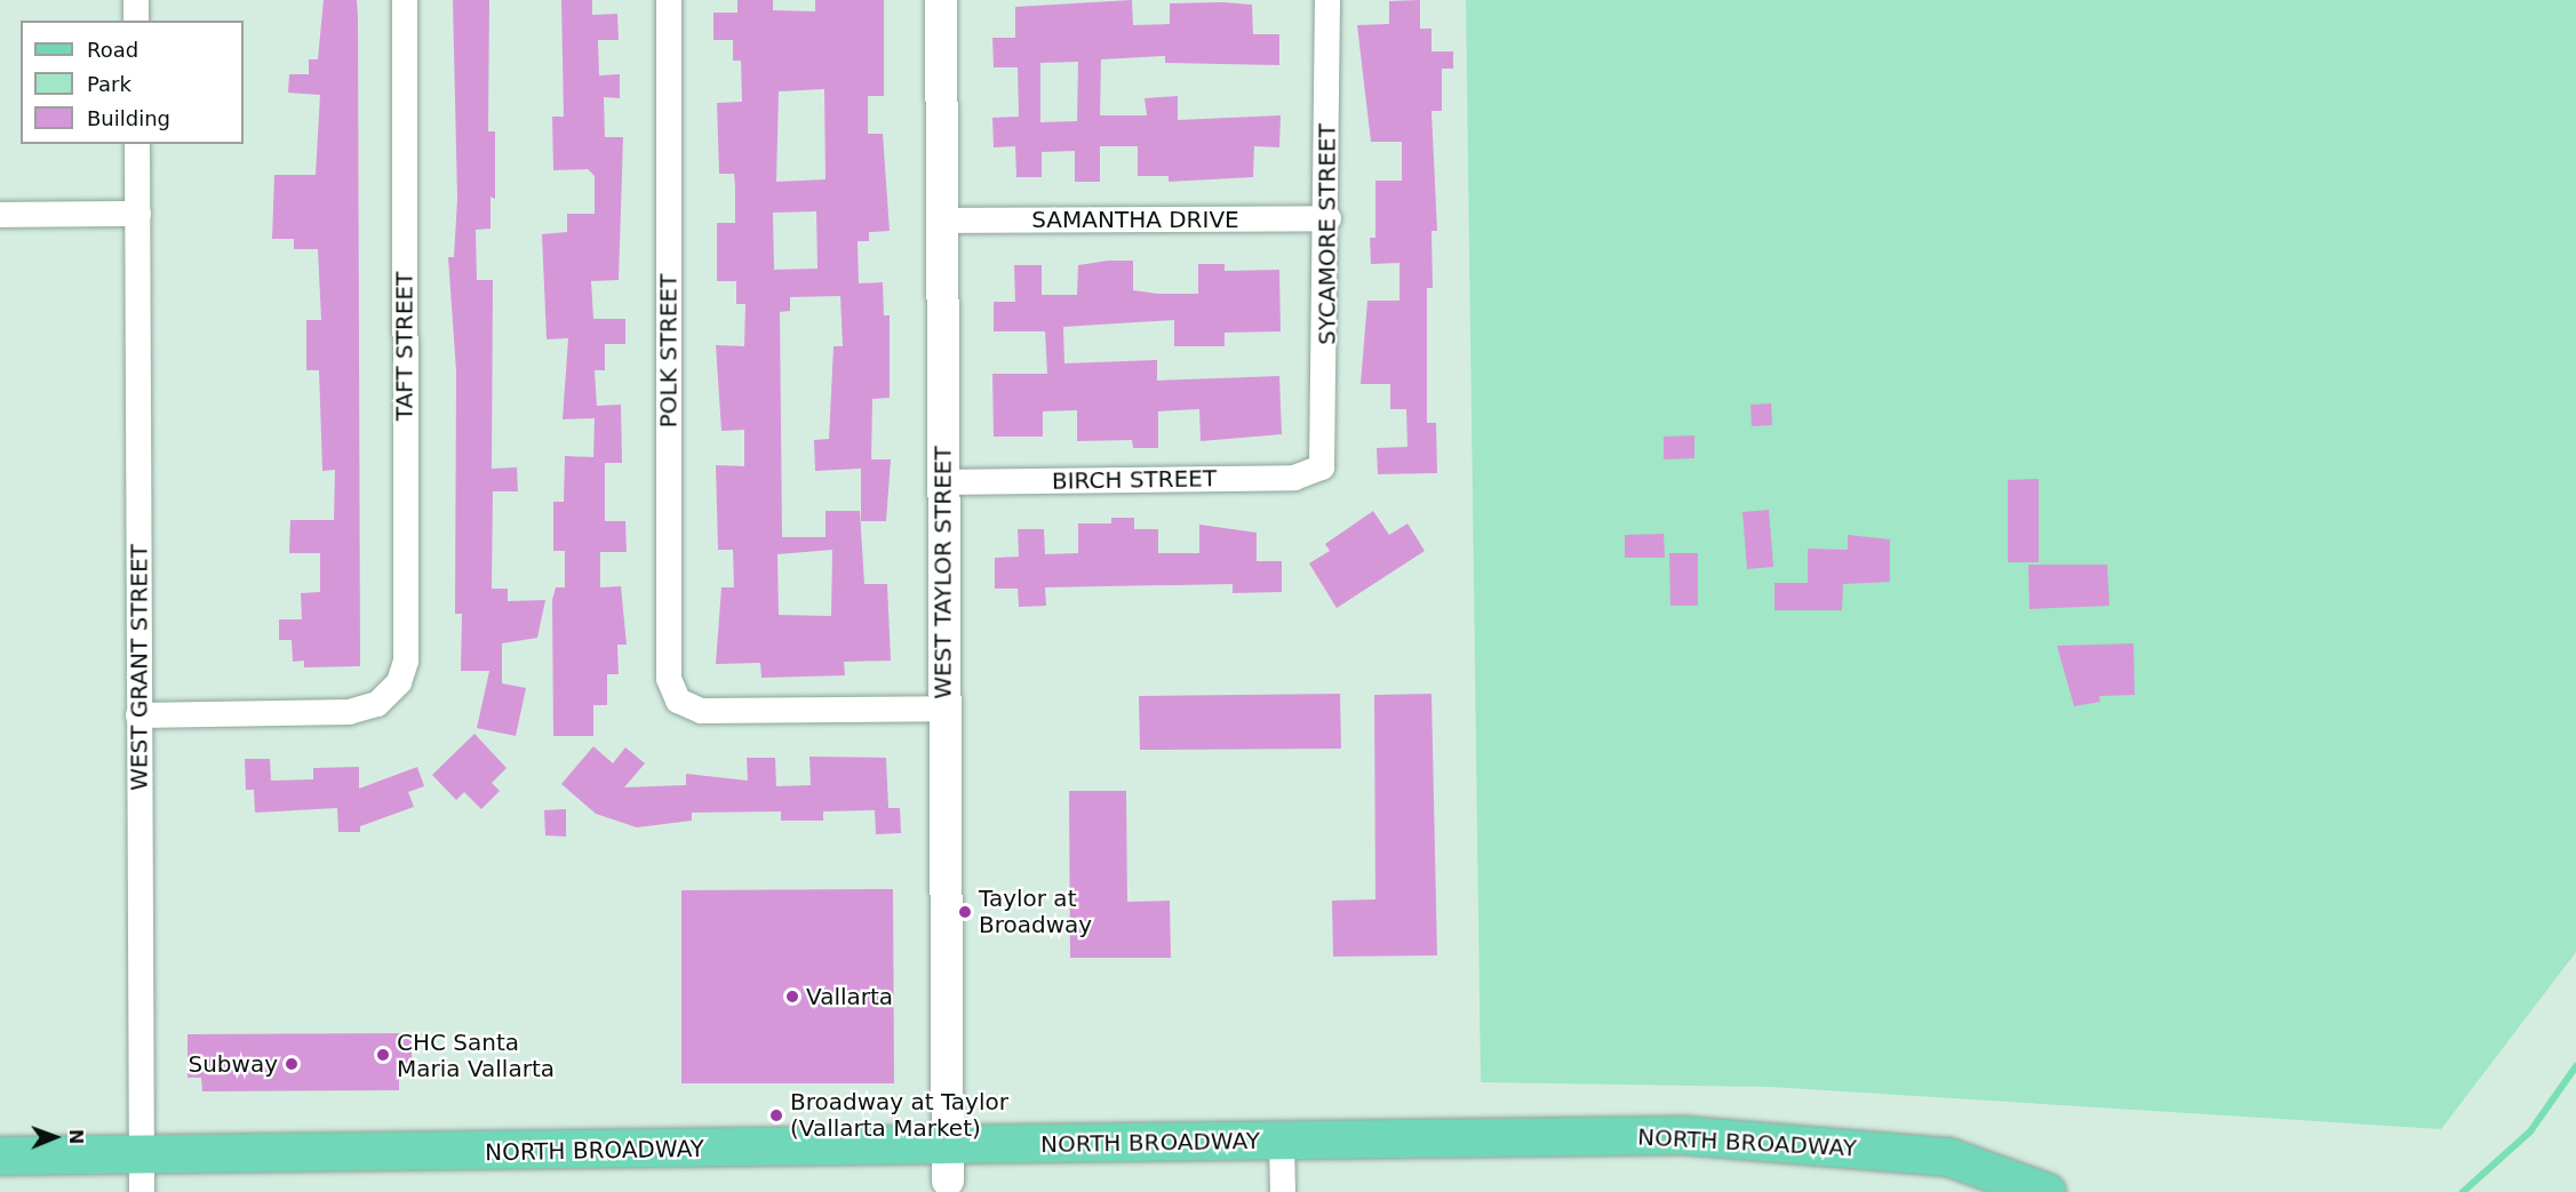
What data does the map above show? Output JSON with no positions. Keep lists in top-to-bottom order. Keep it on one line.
{"streets":{"main road":["NORTH BROADWAY"],"street":["SAMANTHA DRIVE","SYCAMORE STREET","TAFT STREET","POLK STREET","BIRCH STREET","WEST TAYLOR STREET","WEST GRANT STREET"]},"crossings":[["SAMANTHA DRIVE","SYCAMORE STREET"],["SAMANTHA DRIVE","WEST TAYLOR STREET"],["SYCAMORE STREET","BIRCH STREET"],["TAFT STREET","WEST GRANT STREET"],["POLK STREET","WEST TAYLOR STREET"],["BIRCH STREET","WEST TAYLOR STREET"],["WEST TAYLOR STREET","NORTH BROADWAY"],["WEST GRANT STREET","NORTH BROADWAY"]],"places":["Taylor at Broadway","Vallarta","CHC Santa Maria Vallarta","Subway","Broadway at Taylor (Vallarta Market)"],"legend":["Road","Park","Building"],"north":"right"}
